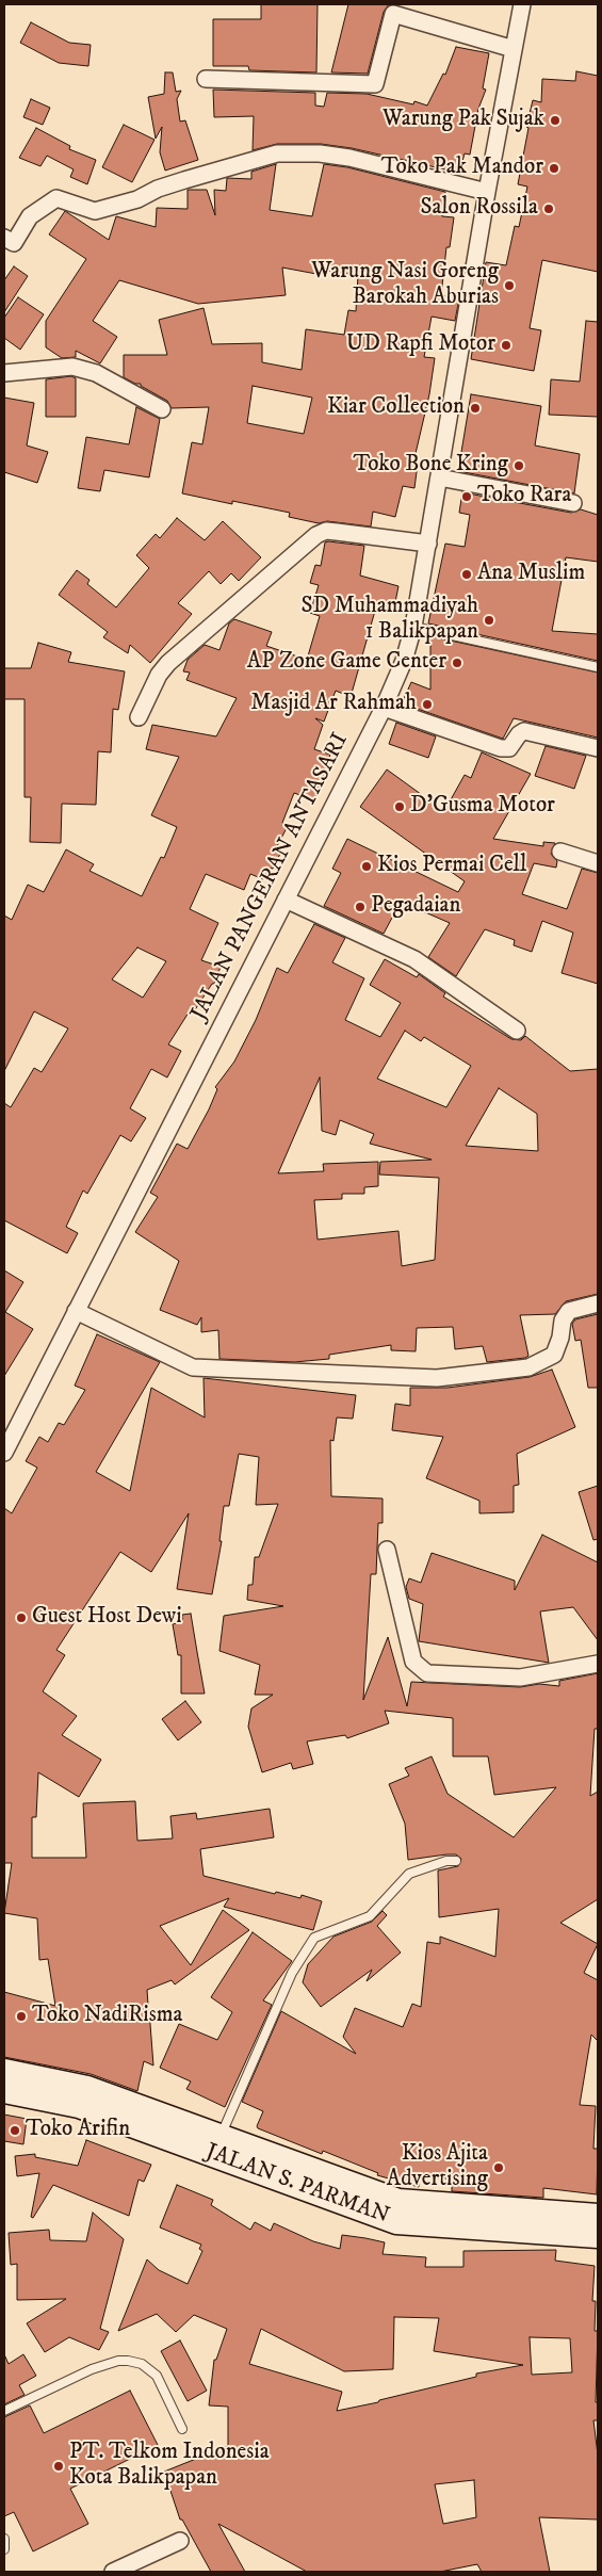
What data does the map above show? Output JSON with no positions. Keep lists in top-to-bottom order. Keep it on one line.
{"streets":{"main road":["JALAN S. PARMAN"],"street":["JALAN PANGERAN ANTASARI"]},"places":["Warung Pak Sujak","Toko Pak Mandor","Salon Rossila","Warung Nasi Goreng Barokah Aburias","UD Rapfi Motor","Kiar Collection","Toko Bone Kring","Toko Rara","Ana Muslim","SD Muhammadiyah 1 Balikpapan","AP Zone Game Center","Masjid Ar Rahmah","D'Gusma Motor","Kios Permai Cell","Pegadaian","Guest Host Dewi","Toko NadiRisma","Toko Arifin","Kios Ajita Advertising","PT. Telkom Indonesia Kota Balikpapan"]}
